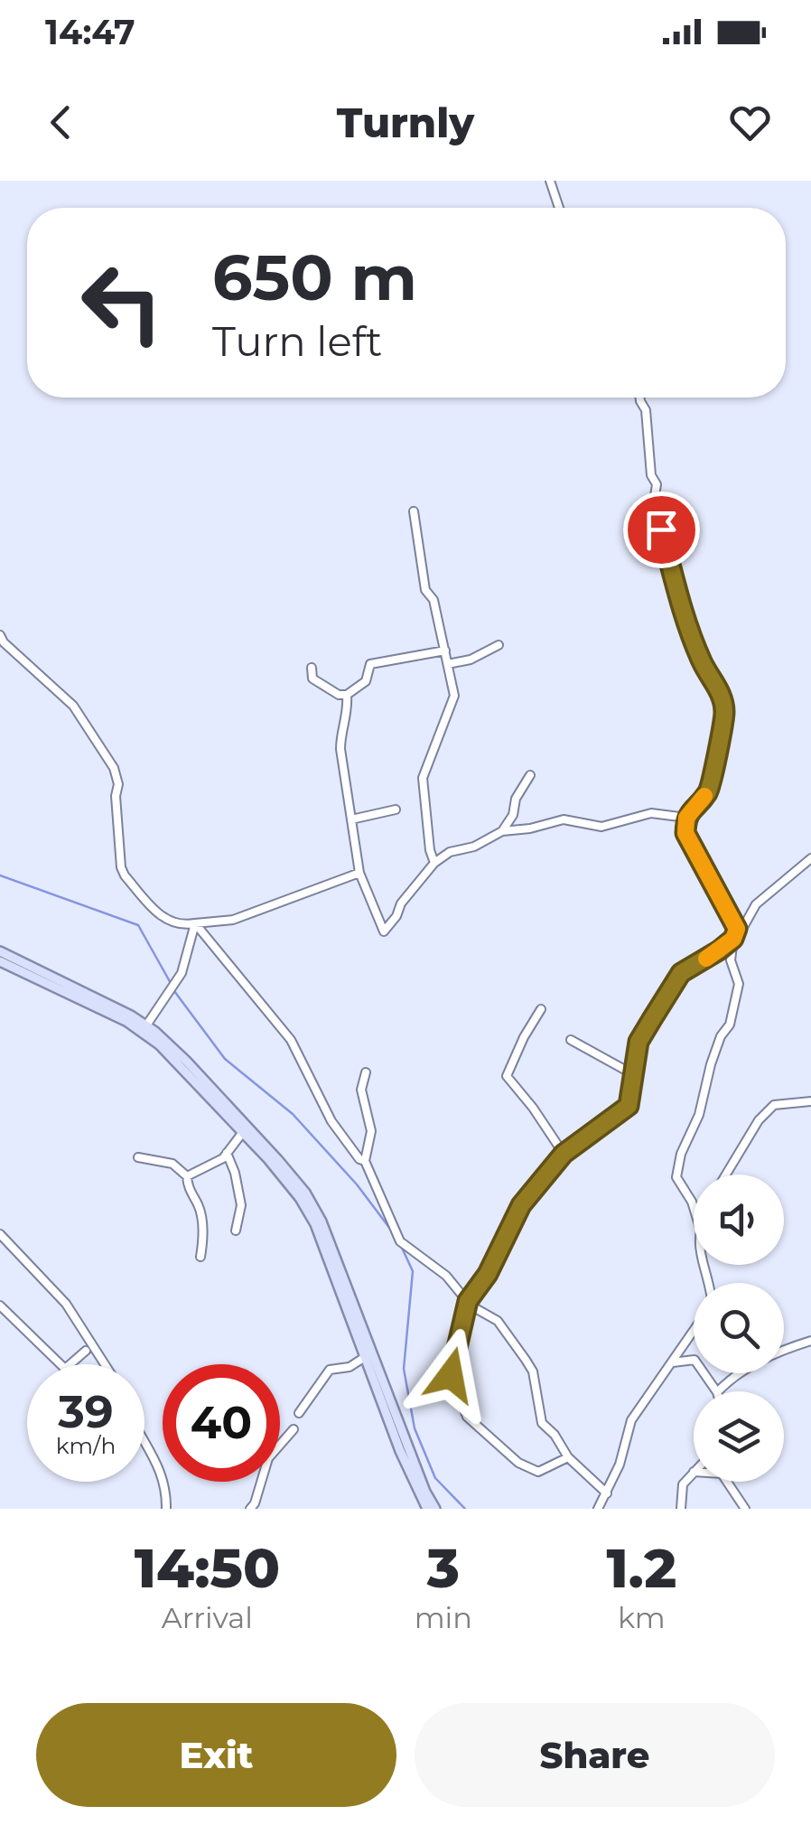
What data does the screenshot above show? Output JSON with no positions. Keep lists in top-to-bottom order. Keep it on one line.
{"page":{"status":"14:47","header":"Turnly","turn":["650 m","Turn left"],"speed":"39 km/h","limit":"40","eta":["14:50","Arrival","3","min","1.2","km"],"buttons":["Exit","Share"]}}
